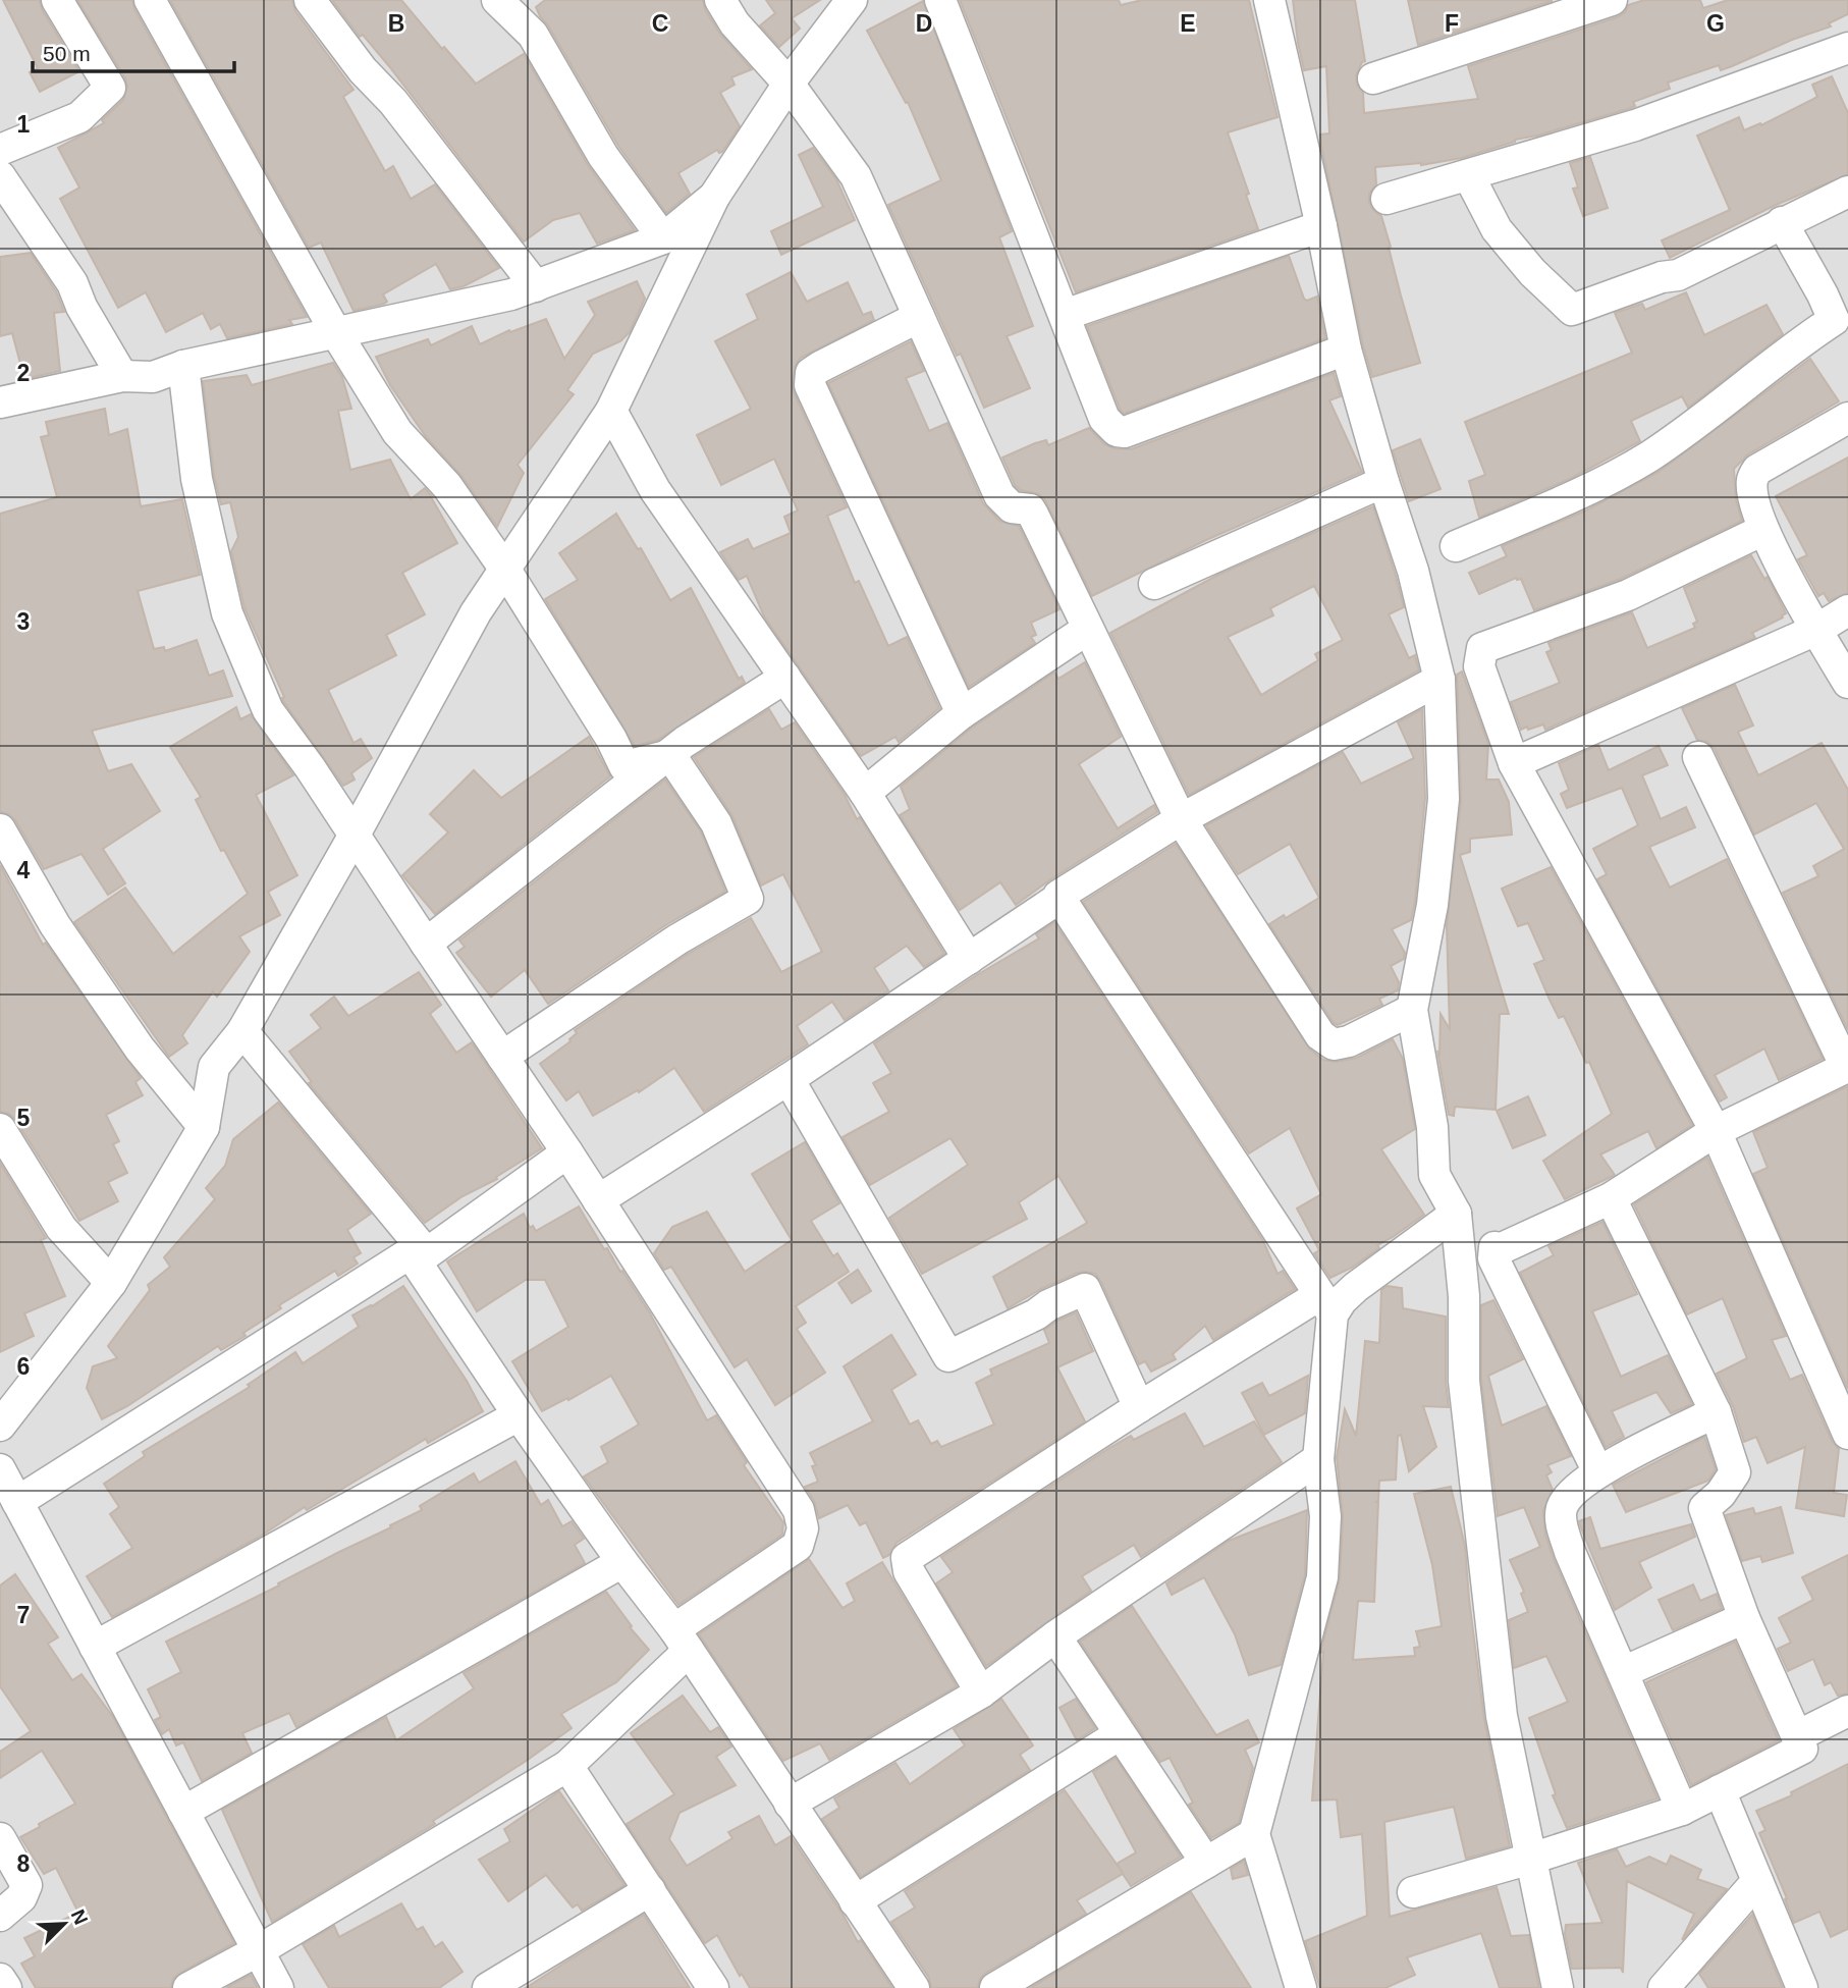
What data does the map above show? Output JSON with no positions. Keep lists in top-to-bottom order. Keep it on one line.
{"scale_bar":"50 m","north":"top right","grid":{"columns":["B","C","D","E","F","G"],"rows":["1","2","3","4","5","6","7","8"]}}
